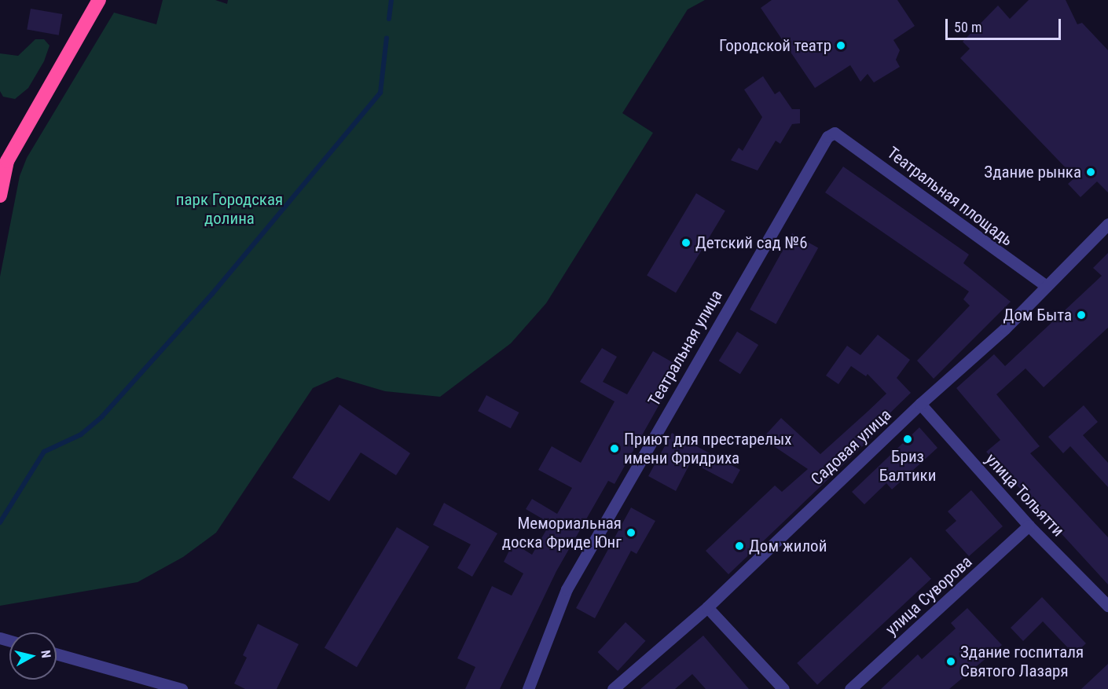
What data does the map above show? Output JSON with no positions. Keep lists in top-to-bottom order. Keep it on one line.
{"streets":{"street":["Театральная площадь","Театральная улица","Садовая улица","улица Тольятти","улица Суворова"]},"crossings":[["Театральная площадь","Театральная улица"],["Театральная площадь","Садовая улица"],["Садовая улица","улица Тольятти"],["улица Тольятти","улица Суворова"]],"parks":["парк Городская долина"],"places":["Городской театр","Здание рынка","Детский сад №6","Дом Быта","Бриз Балтики","Приют для престарелых имени Фридриха","Мемориальная доска Фриде Юнг","Дом жилой","Здание госпиталя Святого Лазаря"],"scale_bar":"50 m","north":"right"}
